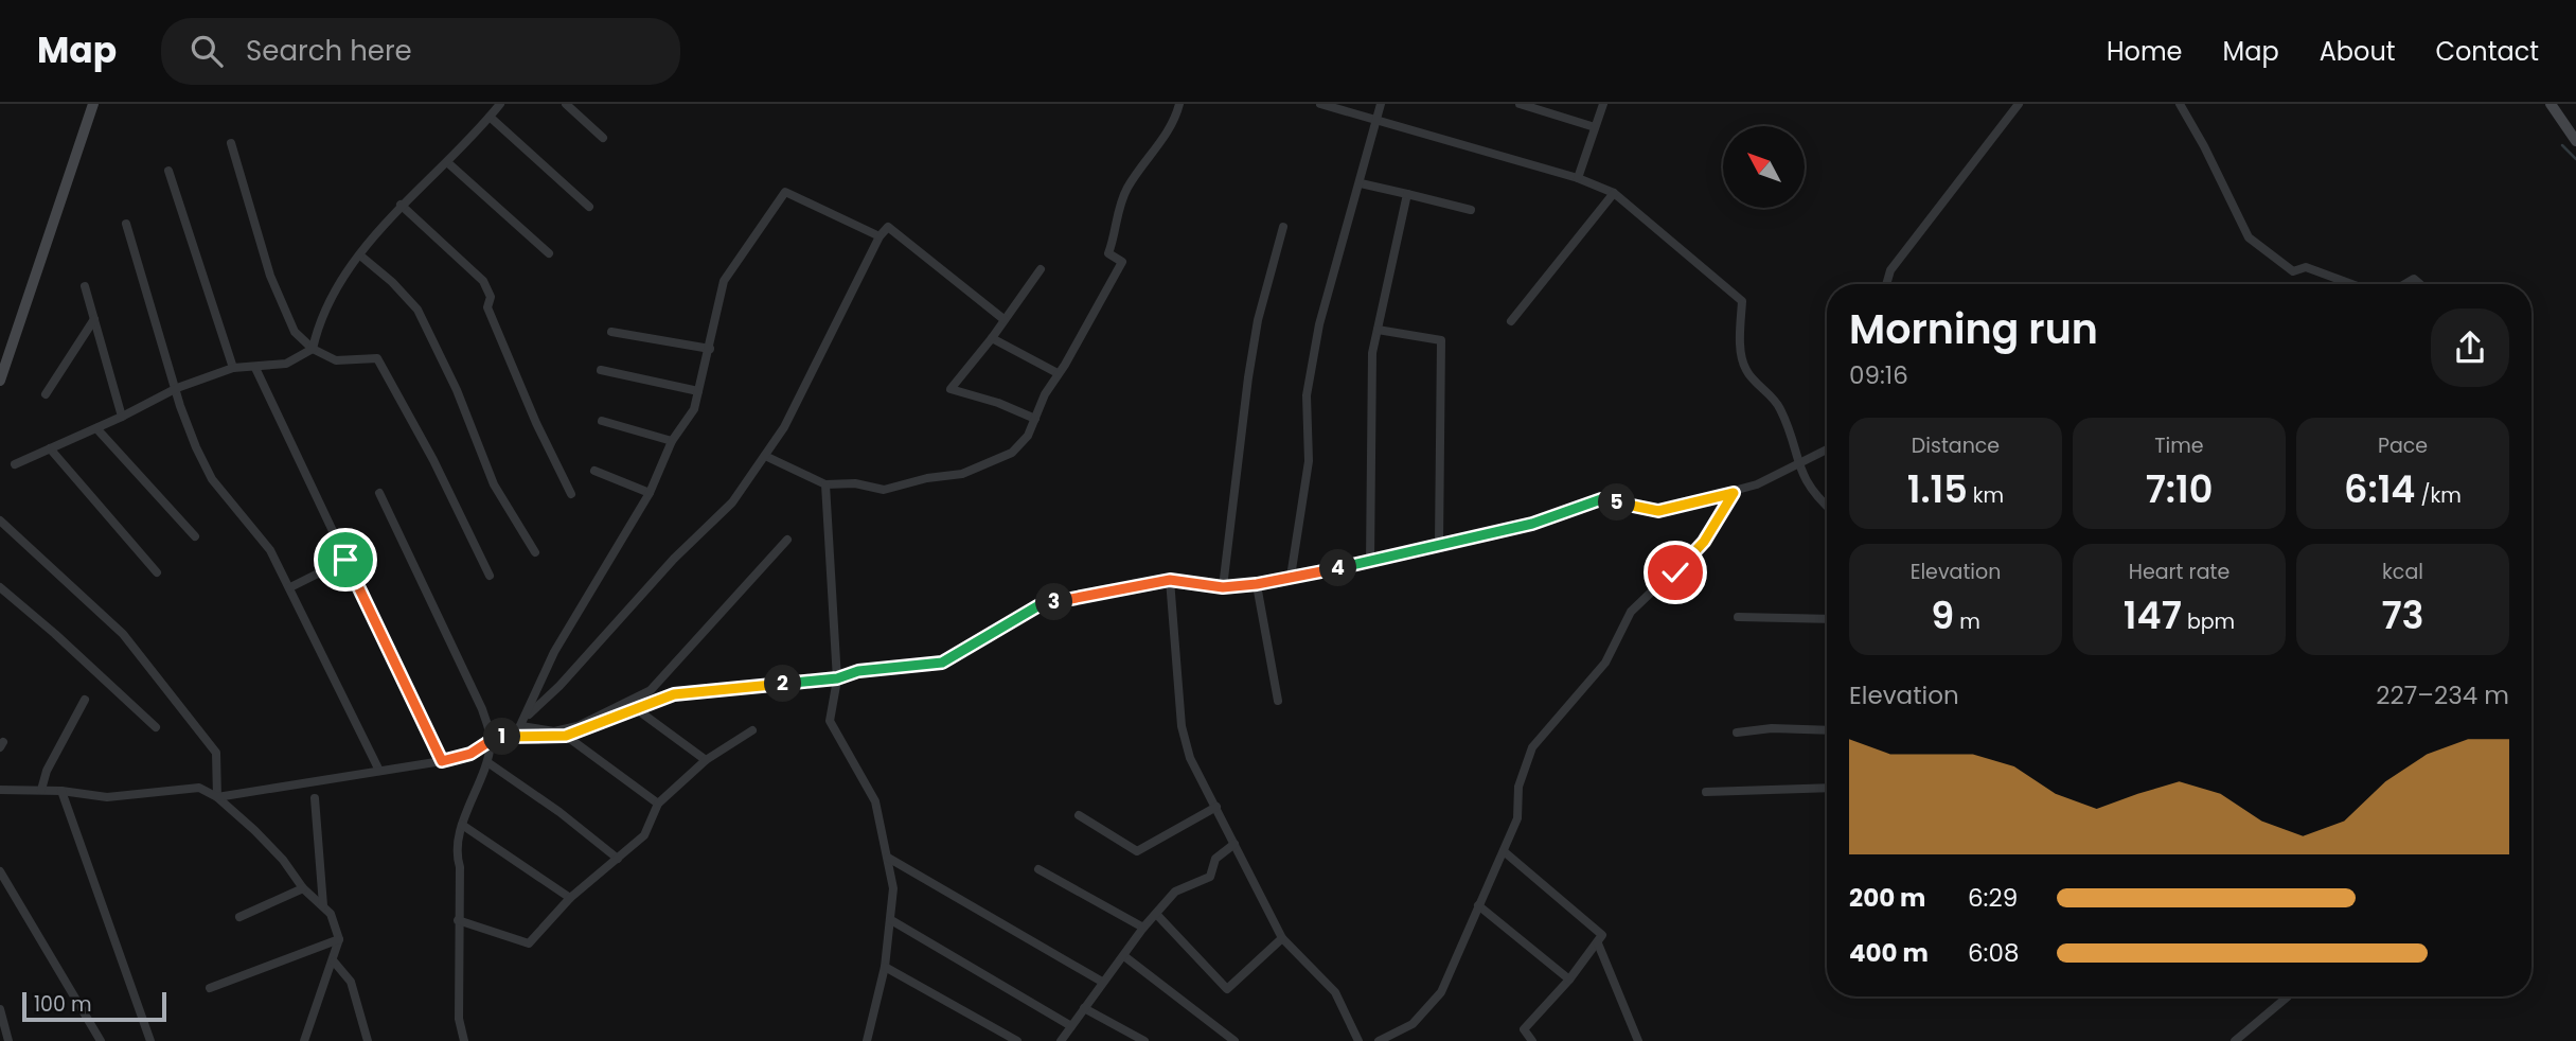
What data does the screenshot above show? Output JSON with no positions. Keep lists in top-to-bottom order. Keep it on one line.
{"scale_bar":"100 m","north":"top left","page":{"header":"Map","search":"Search here","nav":["Home","Map","About","Contact"],"heading":["Morning run","09:16"],"stats":[["Distance","1.15 km"],["Time","7:10"],["Pace","6:14 /km"],["Elevation","9 m"],["Heart rate","147 bpm"],["kcal","73"]],"pins":["5","4","3","2","1"],"chart":["Elevation","227–234 m"],"list":[{"name":"200 m","note":"6:29"},{"name":"400 m","note":"6:08"}],"scale":"100 m"}}
